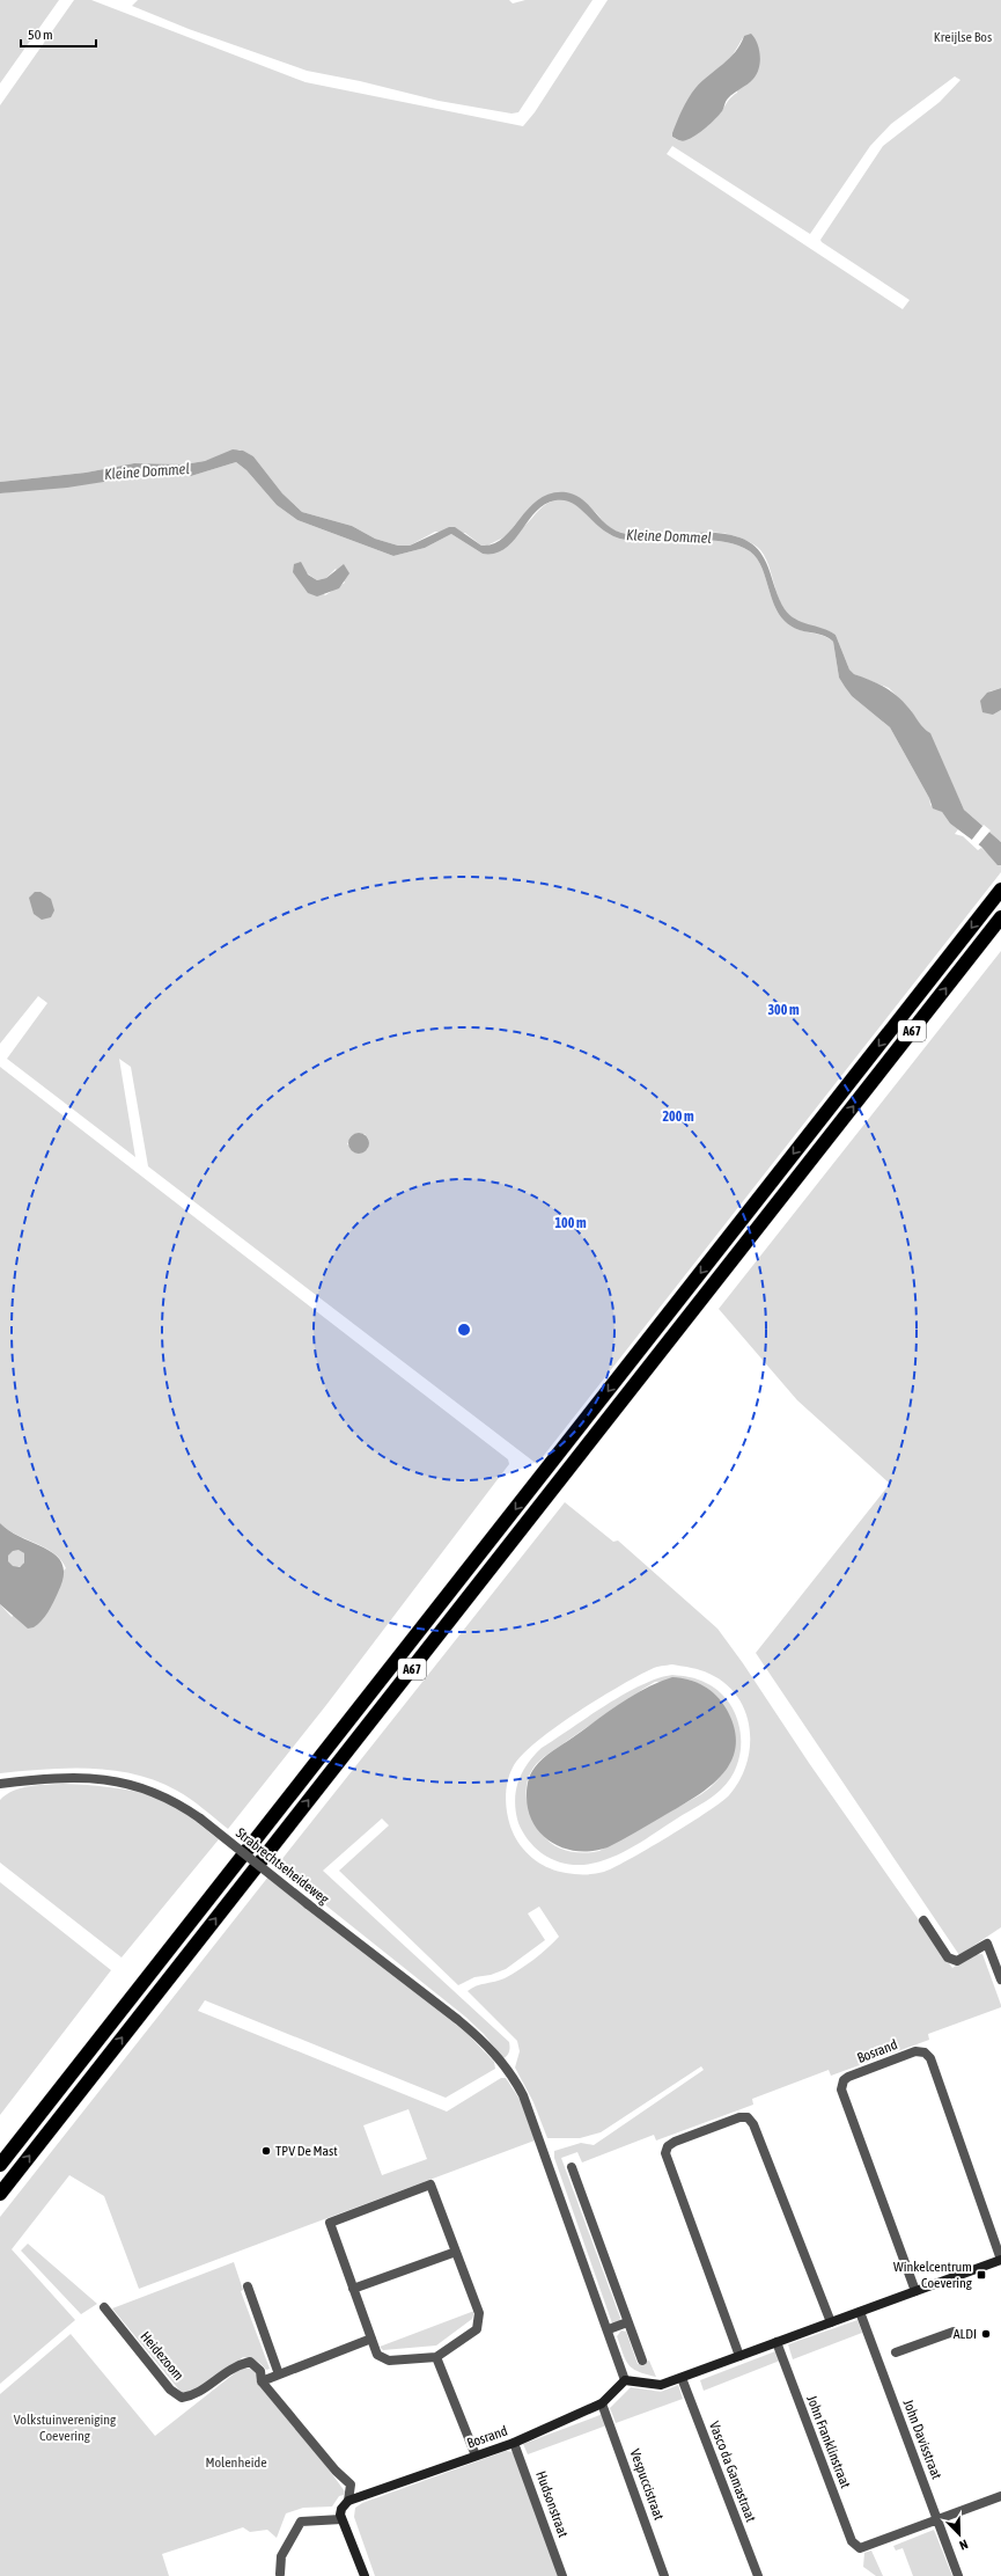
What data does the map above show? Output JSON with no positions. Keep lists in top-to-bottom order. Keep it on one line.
{"streets":{"highway":["A67"],"street":["Strabrechtseheideweg","Bosrand","Heidezoom","John Davisstraat","John Franklinstraat","Vasco da Gamastraat","Vespuccistraat","Hudsonstraat"]},"crossings":[["Bosrand","John Davisstraat"],["Bosrand","John Franklinstraat"],["Bosrand","Vasco da Gamastraat"],["Bosrand","Vespuccistraat"],["Bosrand","Hudsonstraat"],["John Davisstraat","John Franklinstraat"]],"water":["Kleine Dommel"],"parks":["Kreijlse Bos","Volkstuinvereniging Coevering","Molenheide"],"places":{"other":["TPV De Mast","ALDI"],"transit":["Winkelcentrum Coevering"]},"scale_bar":"50 m","north":"bottom right","rings":["300 m","200 m","100 m"]}
